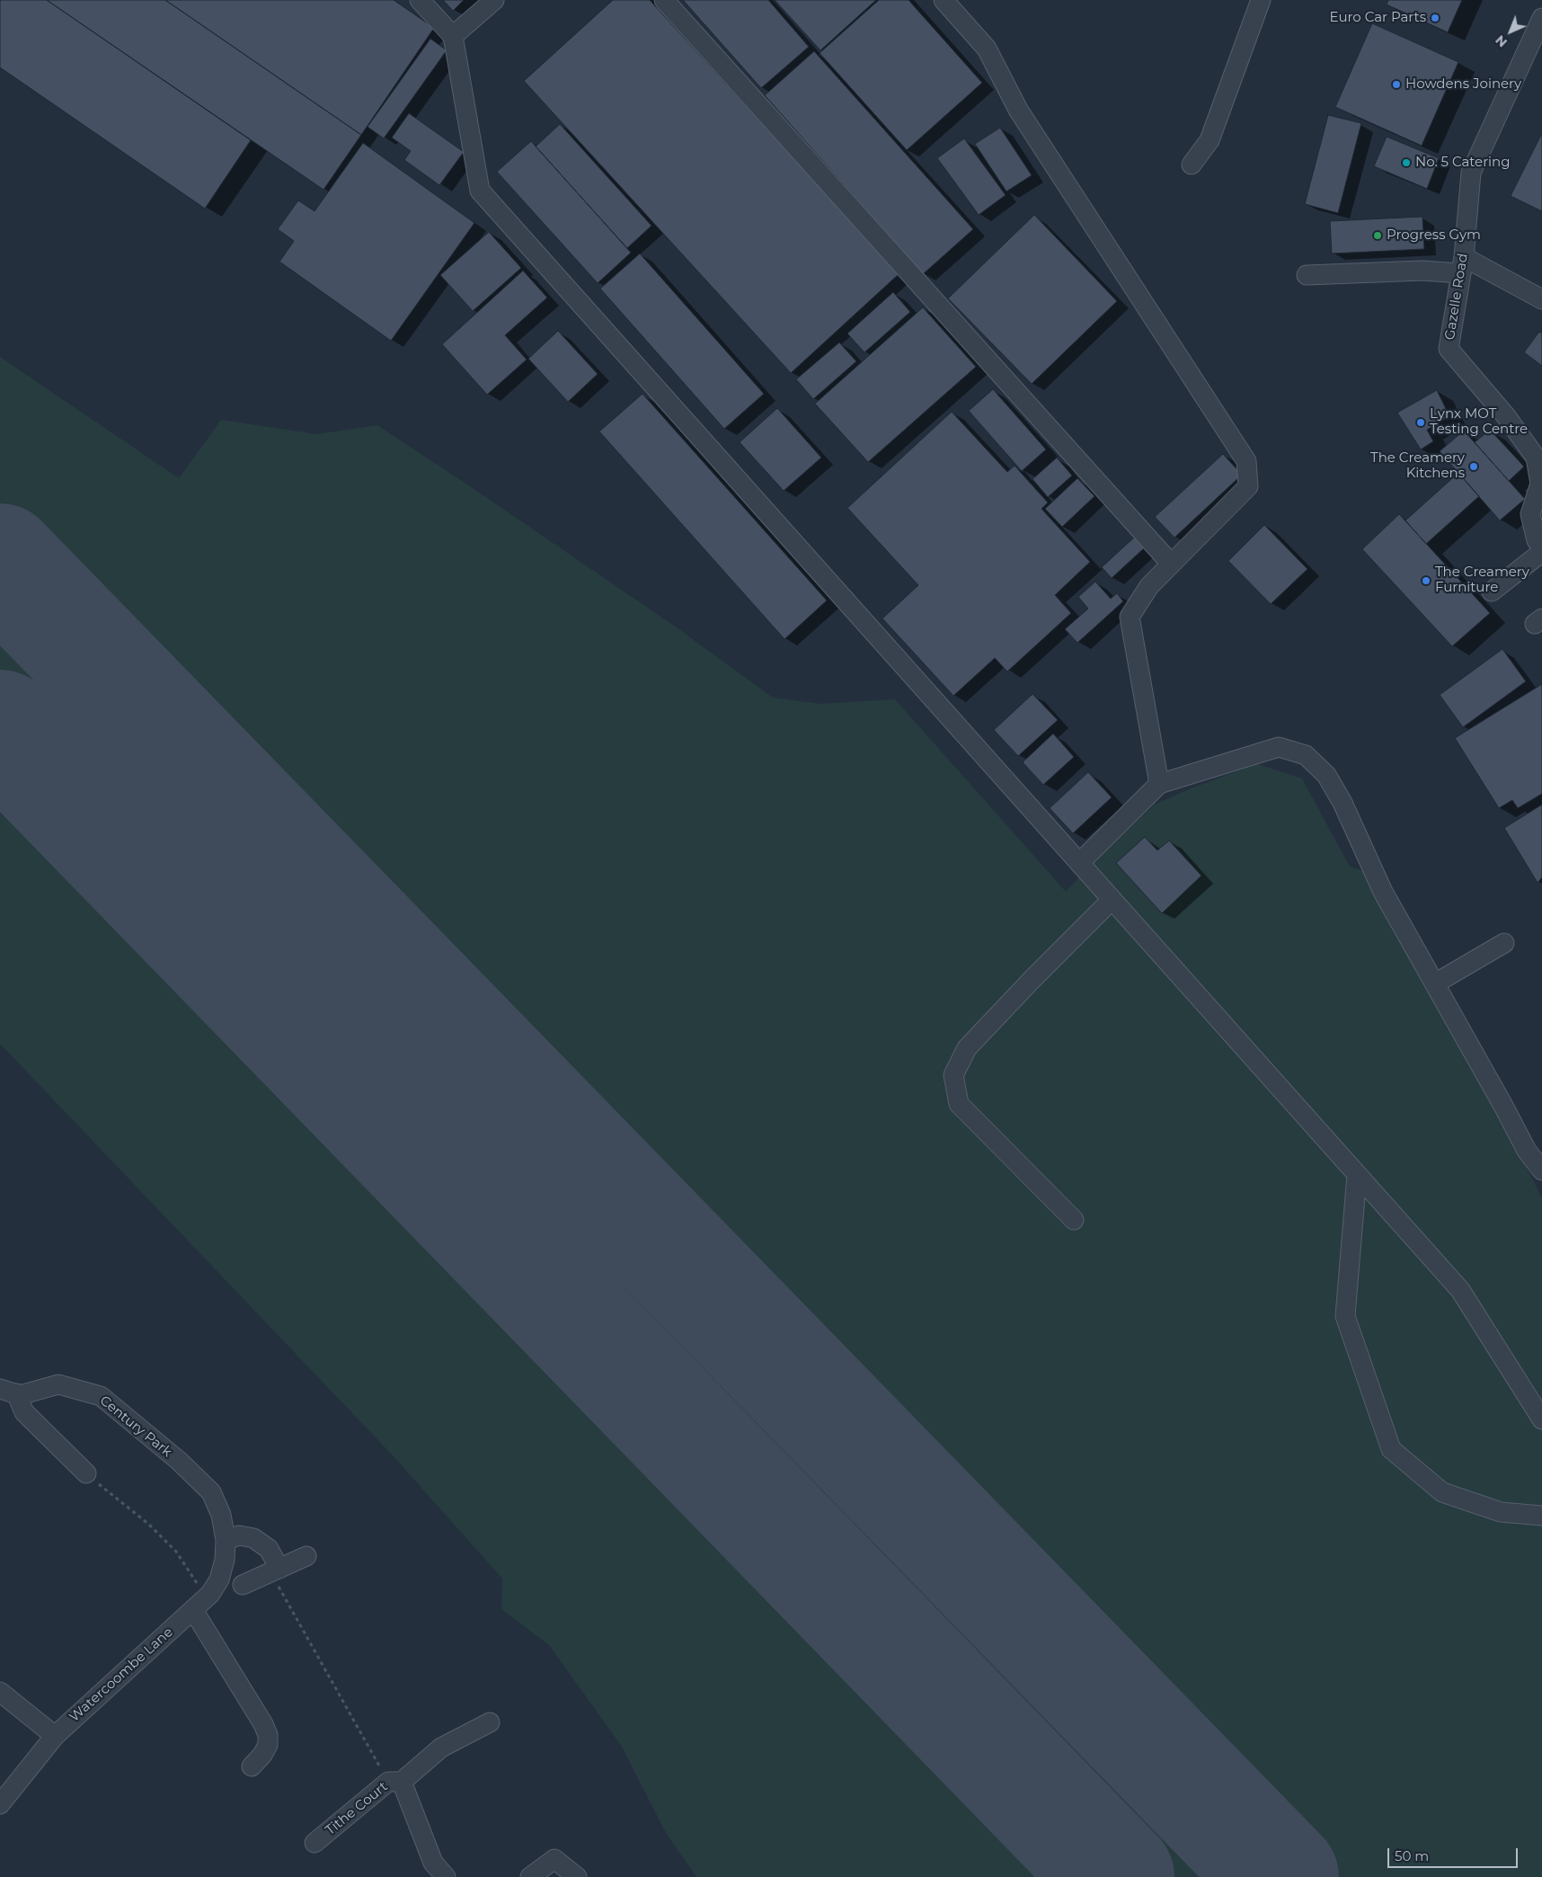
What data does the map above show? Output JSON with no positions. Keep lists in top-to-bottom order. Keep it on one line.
{"streets":{"street":["Gazelle Road","Century Park","Watercoombe Lane","Tithe Court"]},"crossings":[["Century Park","Watercoombe Lane"]],"places":["Euro Car Parts","Howdens Joinery","No. 5 Catering","Progress Gym","Lynx MOT Testing Centre","The Creamery Kitchens","The Creamery Furniture"],"scale_bar":"50 m","north":"bottom left"}
